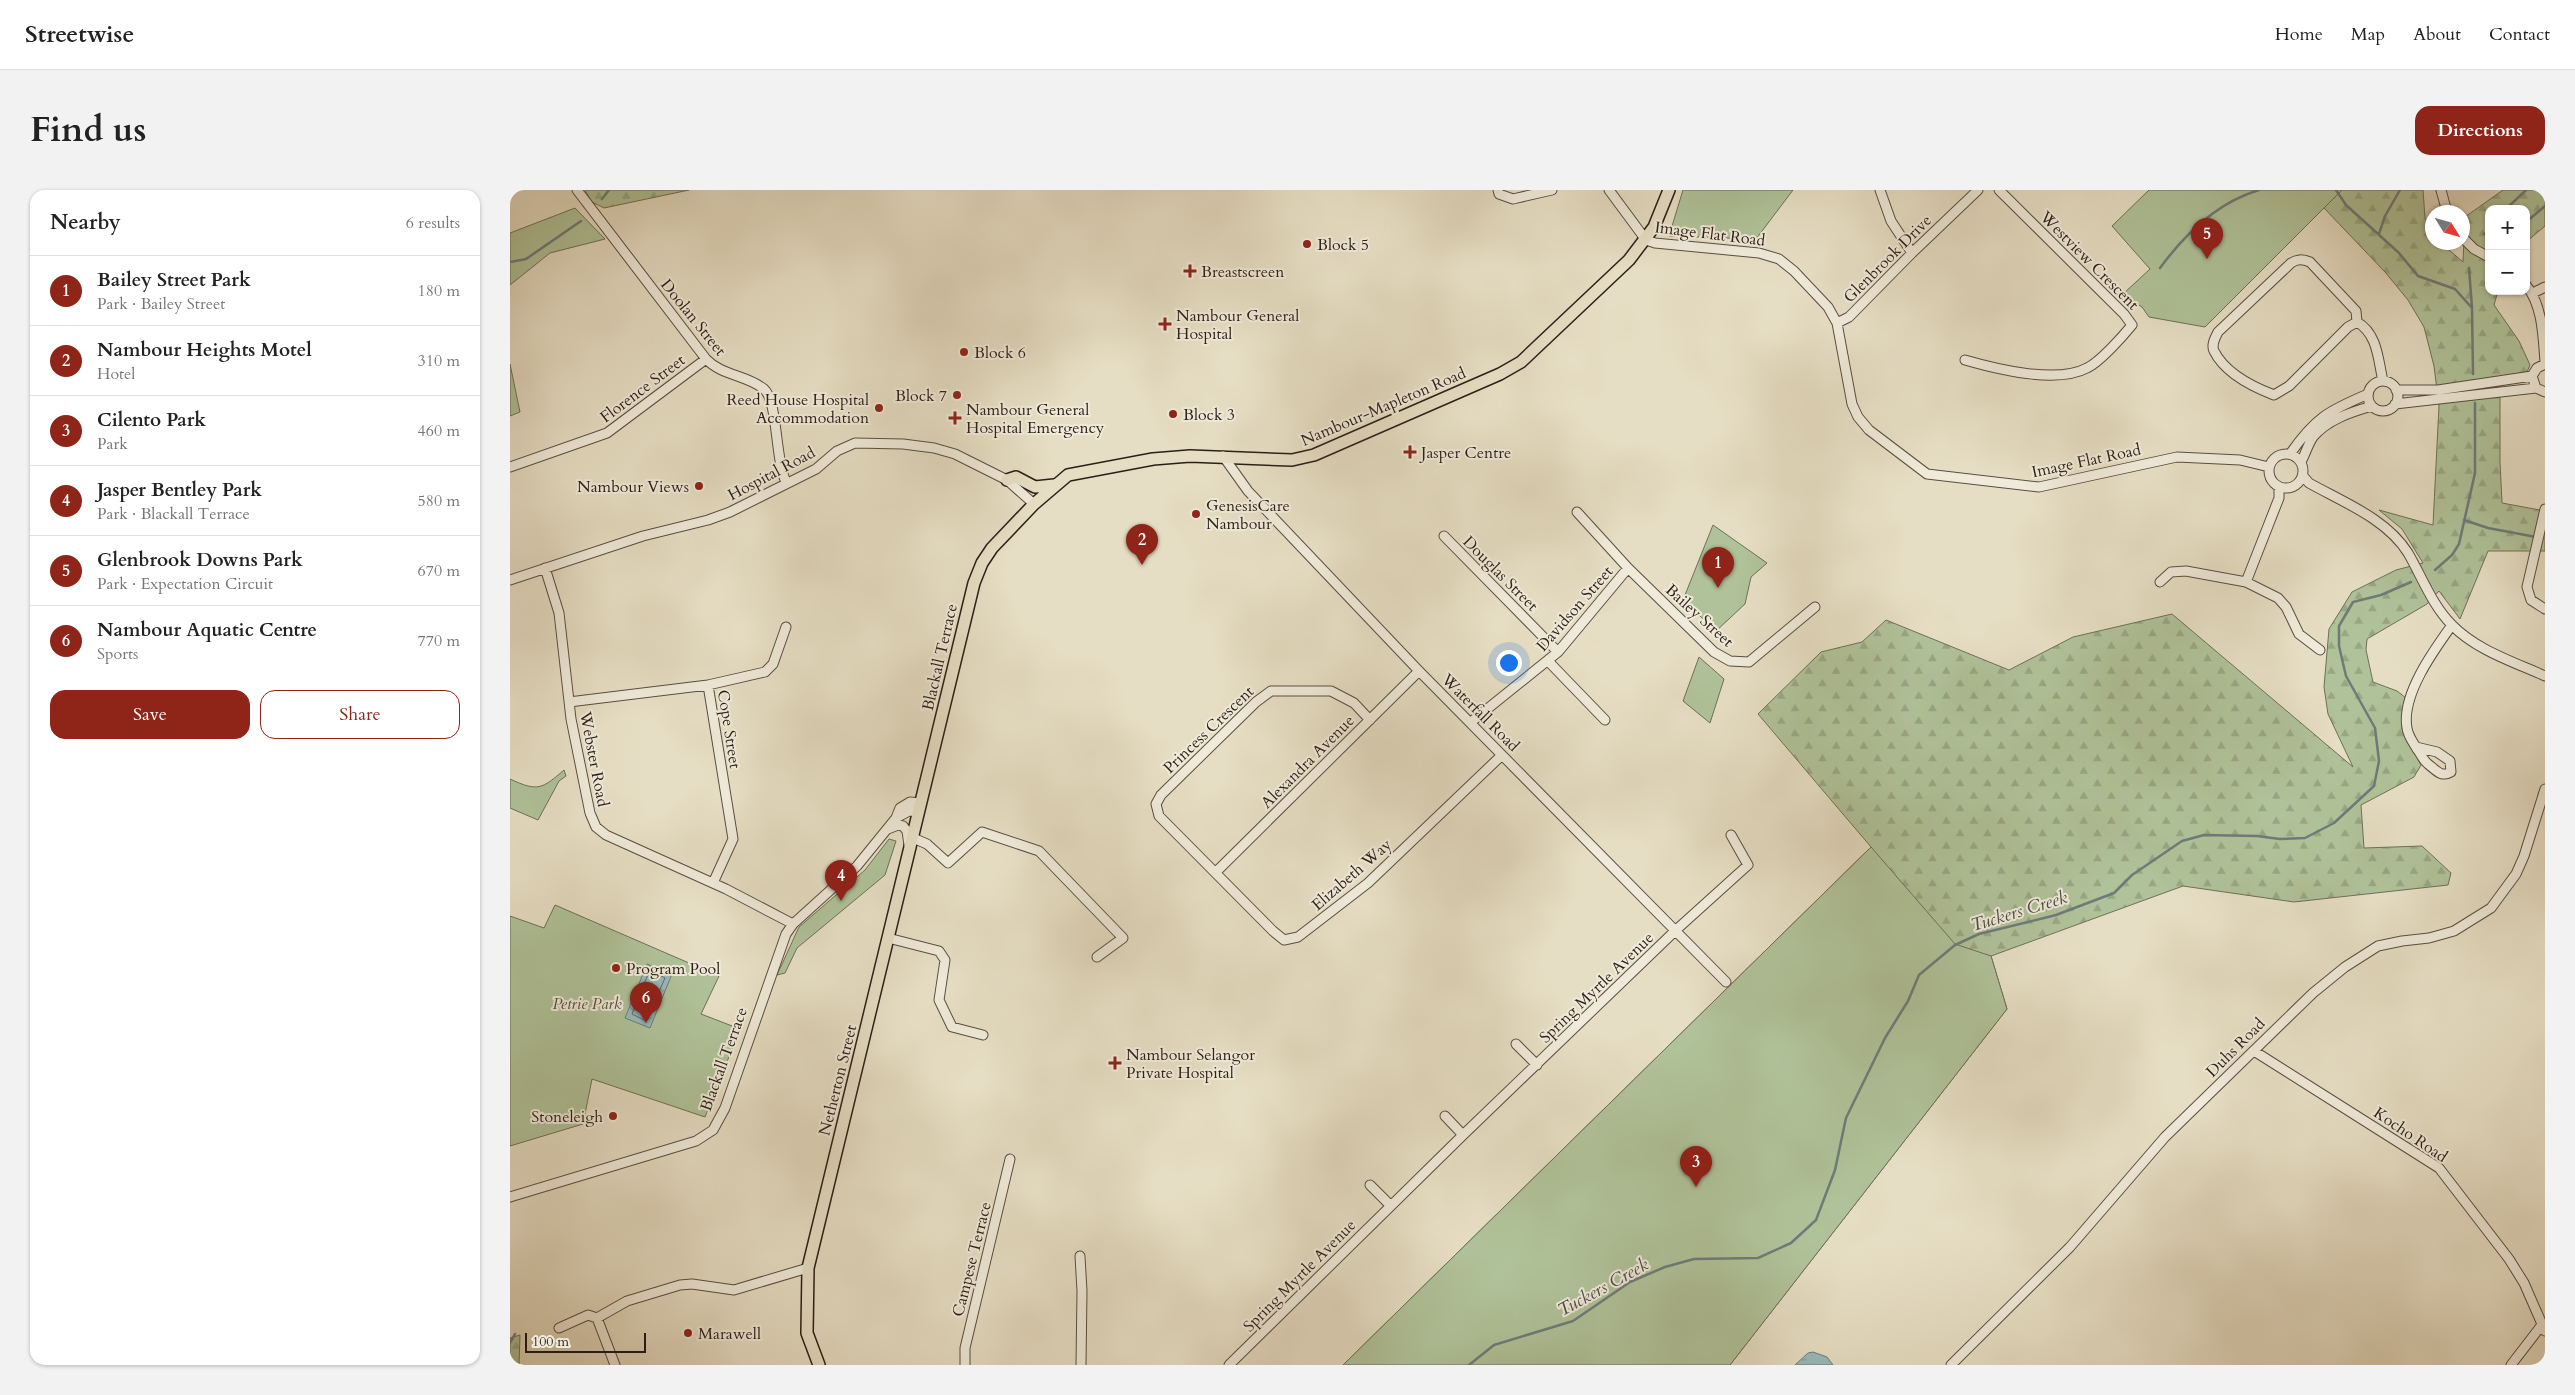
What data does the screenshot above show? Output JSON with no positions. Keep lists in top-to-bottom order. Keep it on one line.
{"streets":{"main road":["Nambour-Mapleton Road","Blackall Terrace","Netherton Street"],"street":["Image Flat Road","Glenbrook Drive","Westview Crescent","Doolan Street","Florence Street","Hospital Road","Douglas Street","Davidson Street","Bailey Street","Waterfall Road","Cope Street","Princess Crescent","Webster Road","Alexandra Avenue","Elizabeth Way","Spring Myrtle Avenue","Duhs Road","Kocho Road","Campese Terrace"]},"crossings":[["Image Flat Road","Glenbrook Drive"],["Image Flat Road","Nambour-Mapleton Road"],["Doolan Street","Florence Street"],["Doolan Street","Hospital Road"],["Nambour-Mapleton Road","Hospital Road"],["Nambour-Mapleton Road","Blackall Terrace"],["Nambour-Mapleton Road","Waterfall Road"],["Hospital Road","Blackall Terrace"],["Hospital Road","Webster Road"],["Douglas Street","Davidson Street"],["Davidson Street","Bailey Street"],["Davidson Street","Waterfall Road"],["Blackall Terrace","Webster Road"],["Blackall Terrace","Netherton Street"],["Waterfall Road","Alexandra Avenue"],["Waterfall Road","Elizabeth Way"],["Waterfall Road","Spring Myrtle Avenue"],["Cope Street","Webster Road"],["Princess Crescent","Alexandra Avenue"],["Princess Crescent","Elizabeth Way"],["Alexandra Avenue","Elizabeth Way"],["Duhs Road","Kocho Road"]],"water":["Tuckers Creek"],"parks":["Petrie Park"],"places":{"other":["Block 5","Block 6","Block 7","Reed House Hospital Accommodation","Block 3","Nambour Views","GenesisCare Nambour","Program Pool","Stoneleigh","Marawell"],"health":["Breastscreen","Nambour General Hospital","Nambour General Hospital Emergency","Jasper Centre","Nambour Selangor Private Hospital"]},"scale_bar":"100 m","north":"bottom right","page":{"header":"Streetwise","nav":["Home","Map","About","Contact"],"title":"Find us","buttons":["Directions",["Save","Share"]],"heading":["Nearby","6 results"],"map_buttons":["+","−"],"pins":["5","2","1","4","6","3"],"list":[{"mark":"1","name":"Bailey Street Park","note":"Park · Bailey Street","value":"180 m"},{"mark":"2","name":"Nambour Heights Motel","note":"Hotel","value":"310 m"},{"mark":"3","name":"Cilento Park","note":"Park","value":"460 m"},{"mark":"4","name":"Jasper Bentley Park","note":"Park · Blackall Terrace","value":"580 m"},{"mark":"5","name":"Glenbrook Downs Park","note":"Park · Expectation Circuit","value":"670 m"},{"mark":"6","name":"Nambour Aquatic Centre","note":"Sports","value":"770 m"}],"scale":"100 m"}}
